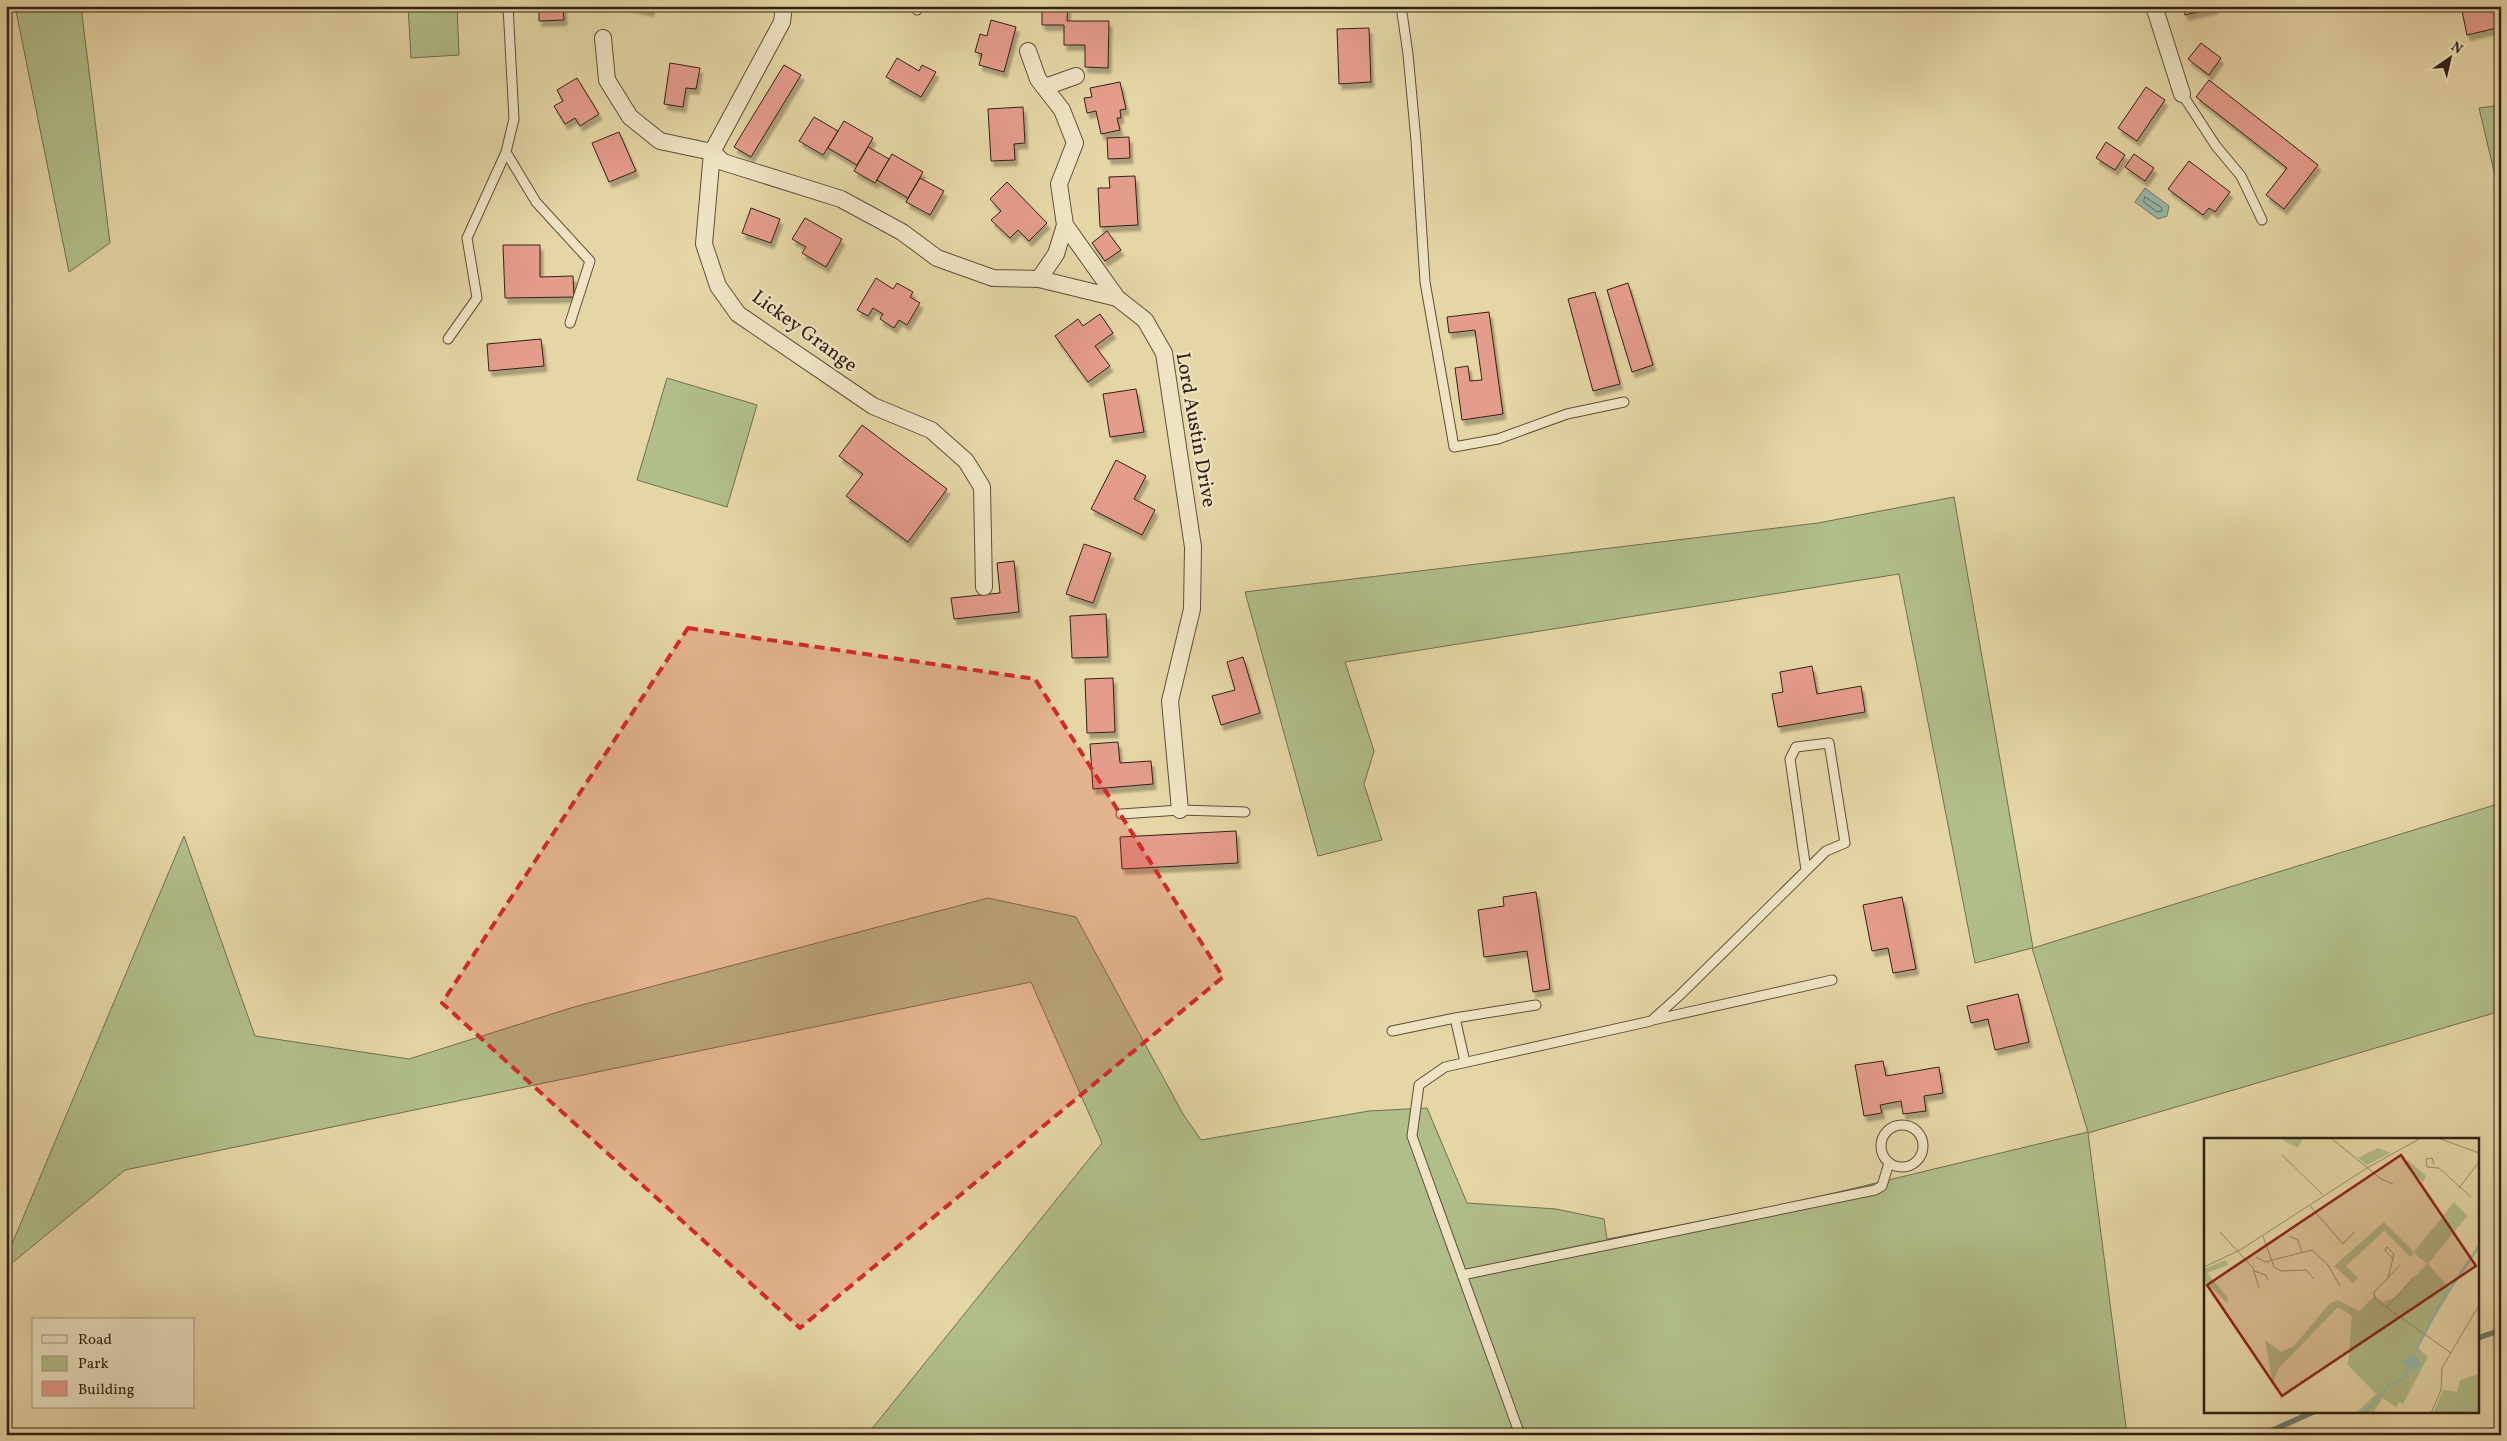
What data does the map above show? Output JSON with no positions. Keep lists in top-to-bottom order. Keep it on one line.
{"streets":{"street":["Lickey Grange","Lord Austin Drive"]},"crossings":[["Lickey Grange","Lord Austin Drive"]],"legend":["Road","Park","Building"],"north":"top right"}
